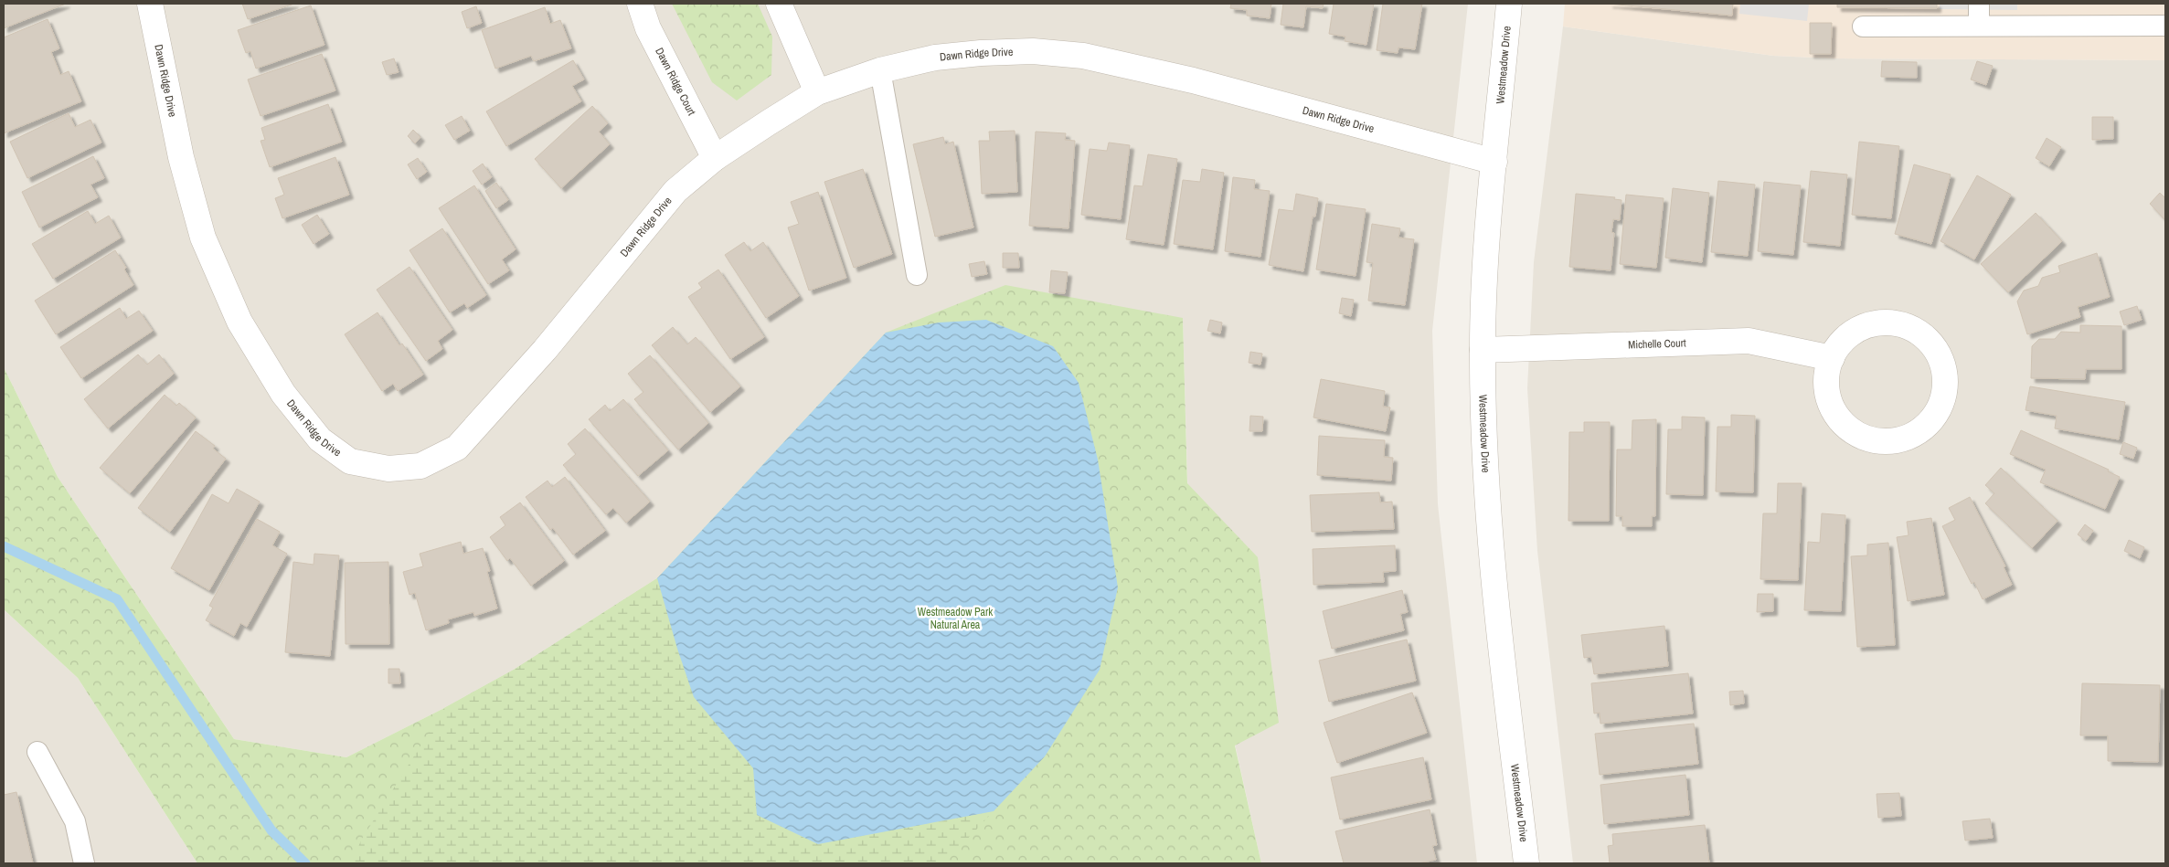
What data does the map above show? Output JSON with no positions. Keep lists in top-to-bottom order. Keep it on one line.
{"streets":{"street":["Dawn Ridge Drive","Westmeadow Drive","Dawn Ridge Court","Michelle Court"]},"crossings":[["Dawn Ridge Drive","Westmeadow Drive"],["Dawn Ridge Drive","Dawn Ridge Court"],["Westmeadow Drive","Michelle Court"]],"parks":["Westmeadow Park Natural Area"]}
